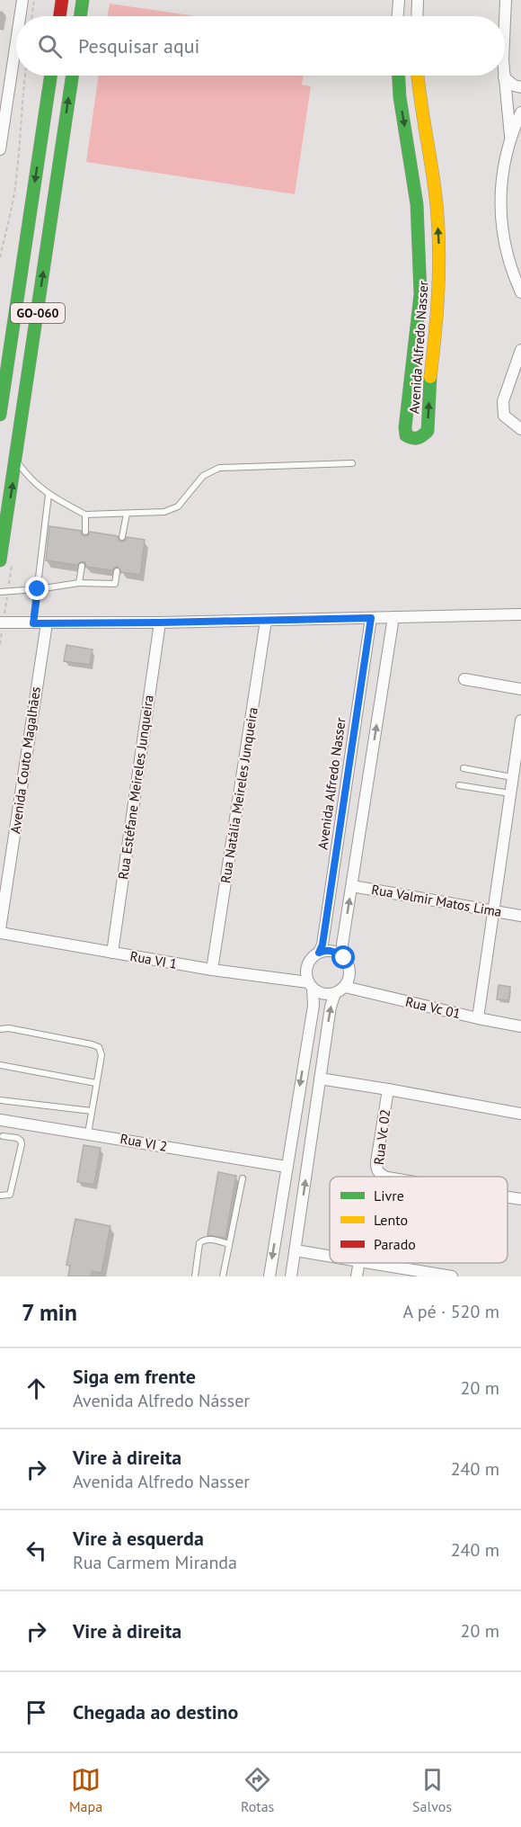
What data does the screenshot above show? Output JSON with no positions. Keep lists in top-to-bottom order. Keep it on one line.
{"streets":{"main road":["GO-060","Avenida Alfredo Nasser"],"street":["Avenida Couto Magalhães","Rua Estéfane Meireles Junqueira","Rua Natália Meireles Junqueira","Rua Valmir Matos Lima","Rua VI 1","Rua Vc 01","Rua Vc 02","Rua VI 2"]},"crossings":[["Avenida Alfredo Nasser","Rua VI 1"],["Avenida Alfredo Nasser","Rua Vc 01"],["Avenida Couto Magalhães","Rua VI 1"],["Rua Estéfane Meireles Junqueira","Rua VI 1"],["Rua Natália Meireles Junqueira","Rua VI 1"],["Rua VI 1","Rua Vc 01"]],"legend":["Livre","Lento","Parado"],"page":{"search":"Pesquisar aqui","heading":["7 min","A pé · 520 m"],"list":[["Siga em frente","Avenida Alfredo Násser","20 m"],["Vire à direita","Avenida Alfredo Nasser","240 m"],["Vire à esquerda","Rua Carmem Miranda","240 m"],["Vire à direita","20 m"],"Chegada ao destino"],"nav":["Mapa","Rotas","Salvos"]}}
